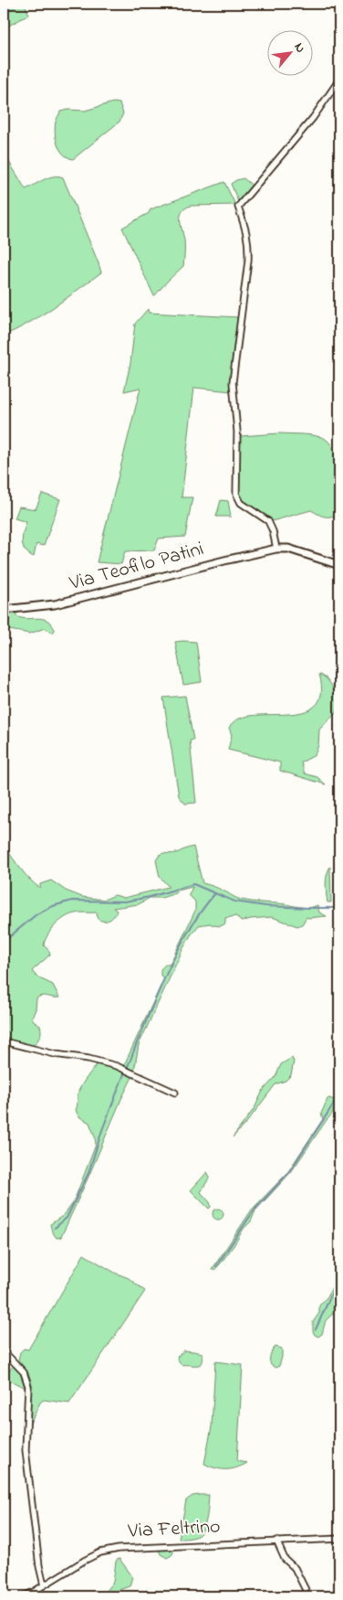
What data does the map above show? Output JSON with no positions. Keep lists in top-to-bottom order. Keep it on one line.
{"streets":{"street":["Via Teofilo Patini","Via Feltrino"]},"north":"top right"}
